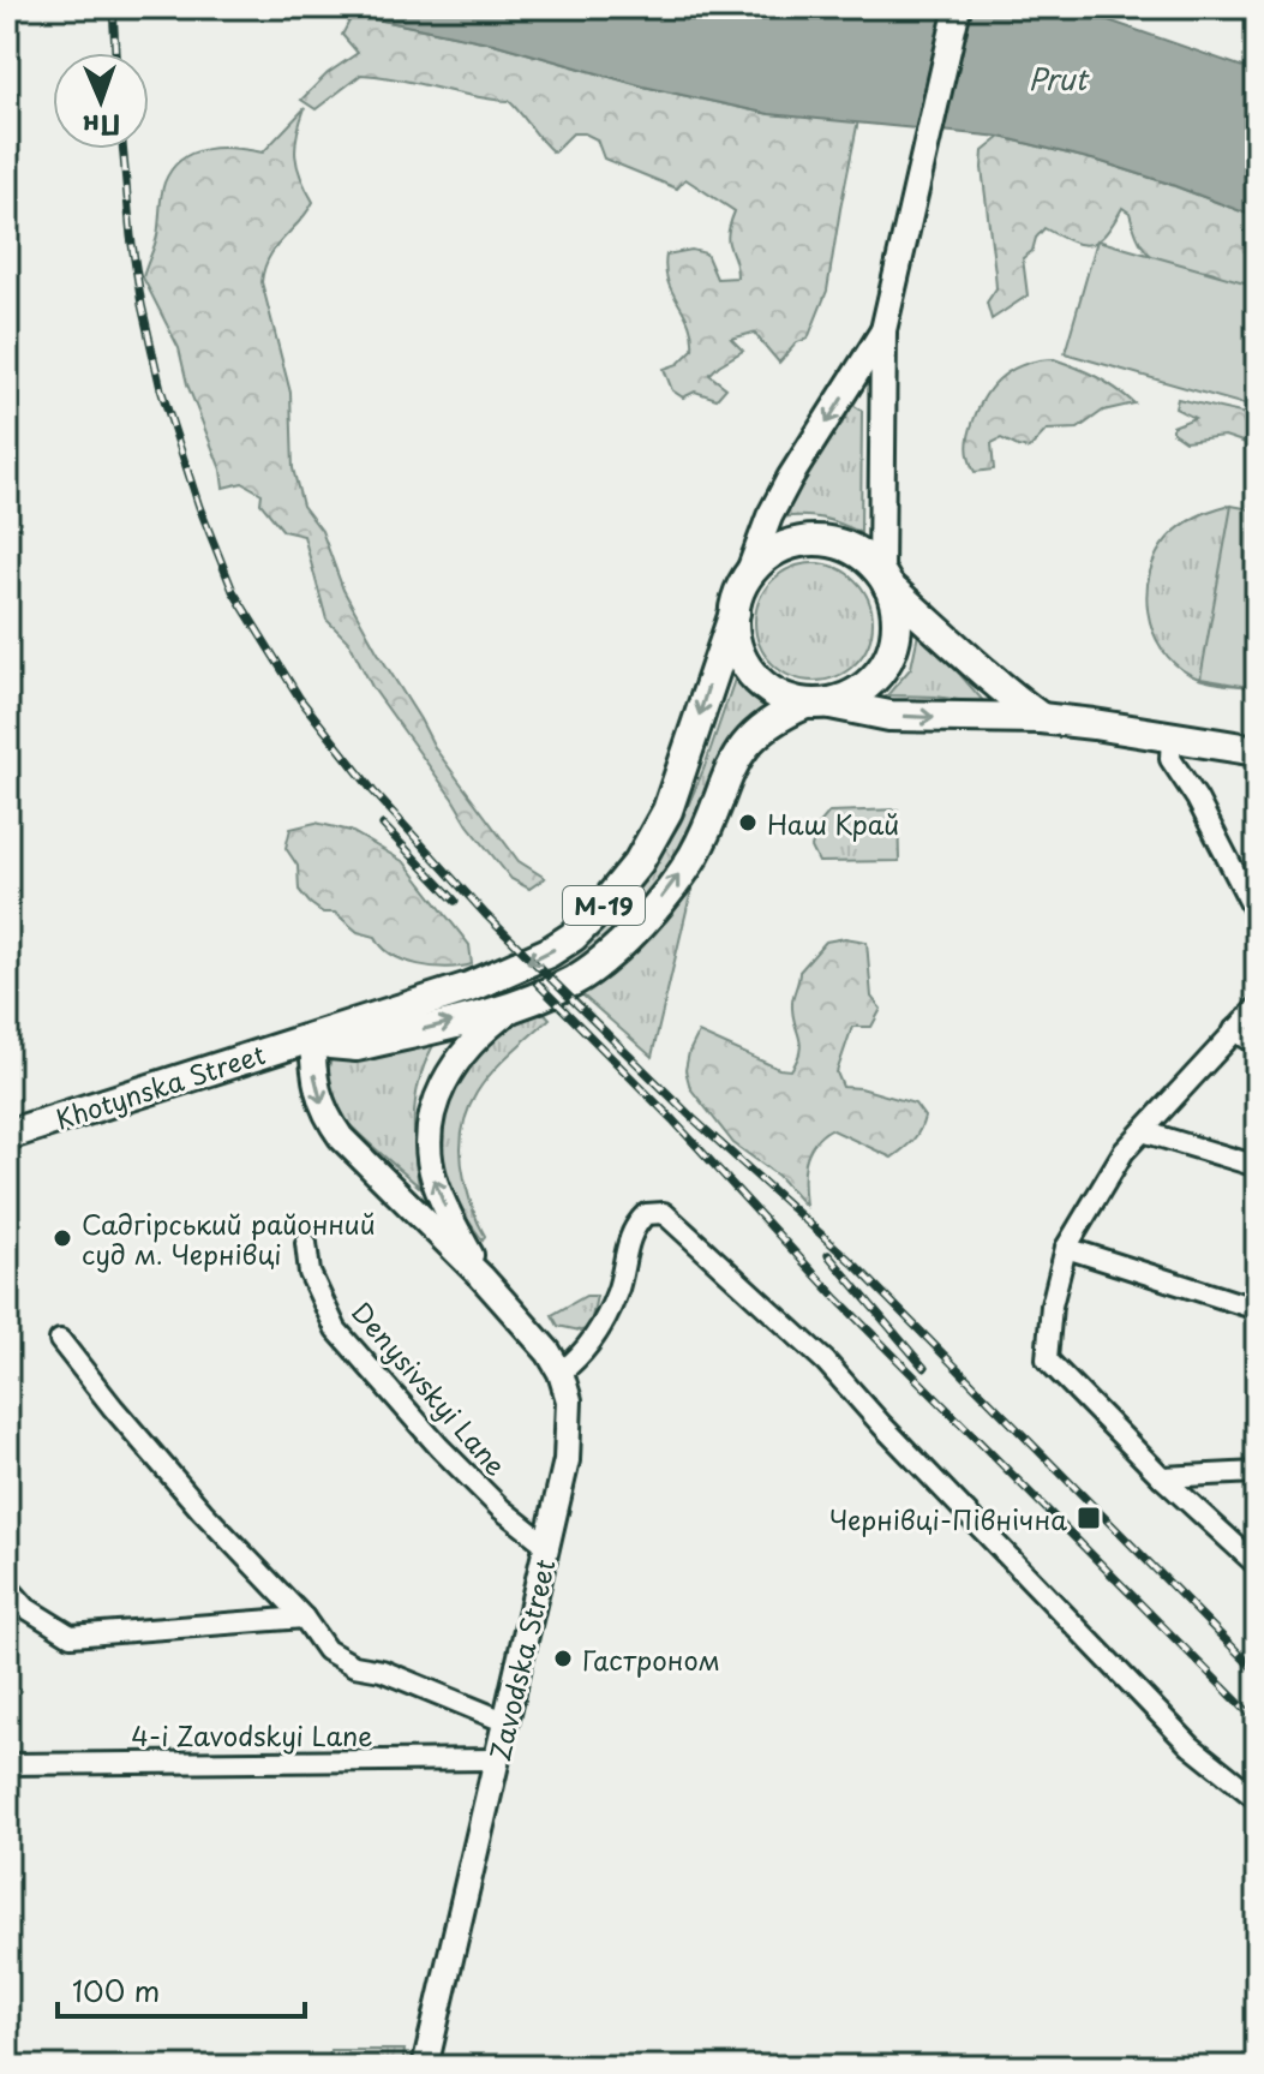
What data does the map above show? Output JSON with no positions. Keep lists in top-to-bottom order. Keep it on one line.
{"streets":{"highway":["М-19","Khotynska Street","Zavodska Street"],"street":["Denysivskyi Lane","4-i Zavodskyi Lane"]},"crossings":[["М-19","Khotynska Street"],["М-19","Zavodska Street"],["Khotynska Street","Zavodska Street"],["Denysivskyi Lane","Zavodska Street"],["Zavodska Street","4-i Zavodskyi Lane"]],"water":["Prut"],"places":{"other":["Наш Край","Садгірський районний суд м. Чернівці","Гастроном"],"transit":["Чернівці-Північна"]},"scale_bar":"100 m","north":"bottom"}
